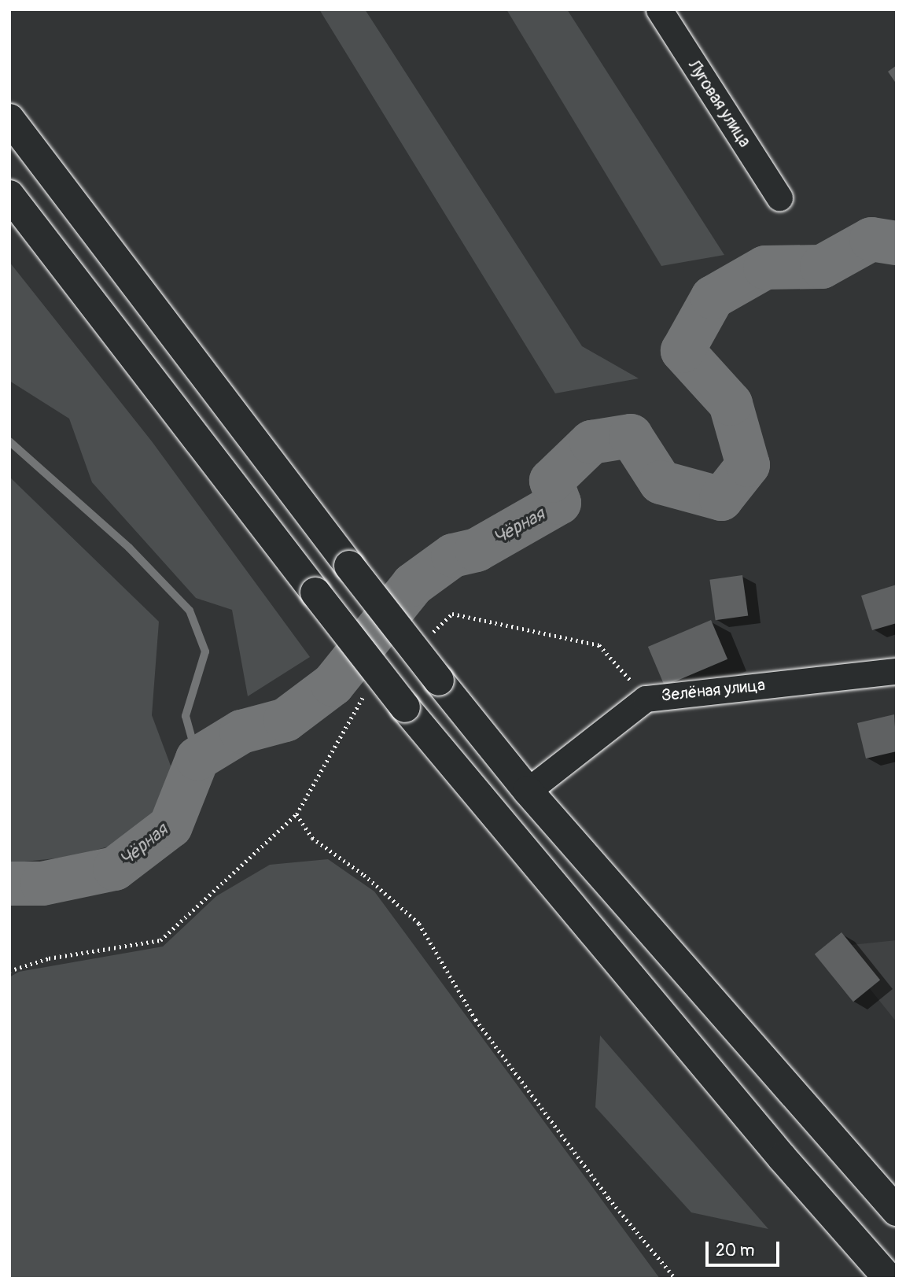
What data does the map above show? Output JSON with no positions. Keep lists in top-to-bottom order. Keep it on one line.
{"streets":{"street":["Луговая улица","Зелёная улица"]},"water":["Чёрная"],"scale_bar":"20 m"}
